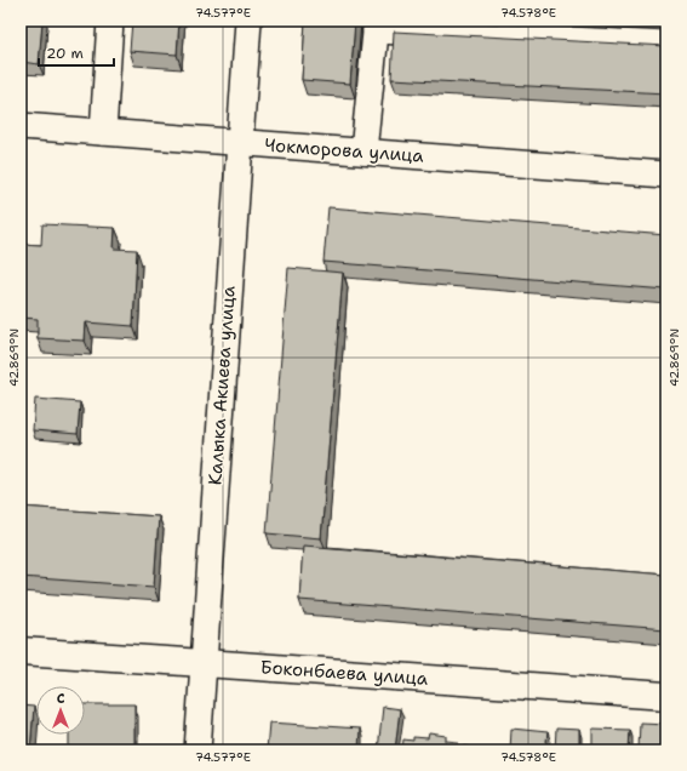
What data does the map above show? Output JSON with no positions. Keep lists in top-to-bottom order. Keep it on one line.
{"streets":{"main road":["Боконбаева улица"],"street":["Чокморова улица","Калыка Акиева улица"]},"crossings":[["Чокморова улица","Калыка Акиева улица"],["Калыка Акиева улица","Боконбаева улица"]],"scale_bar":"20 m","north":"top","coordinates":["74.577°E","74.578°E","42.869°N"]}
